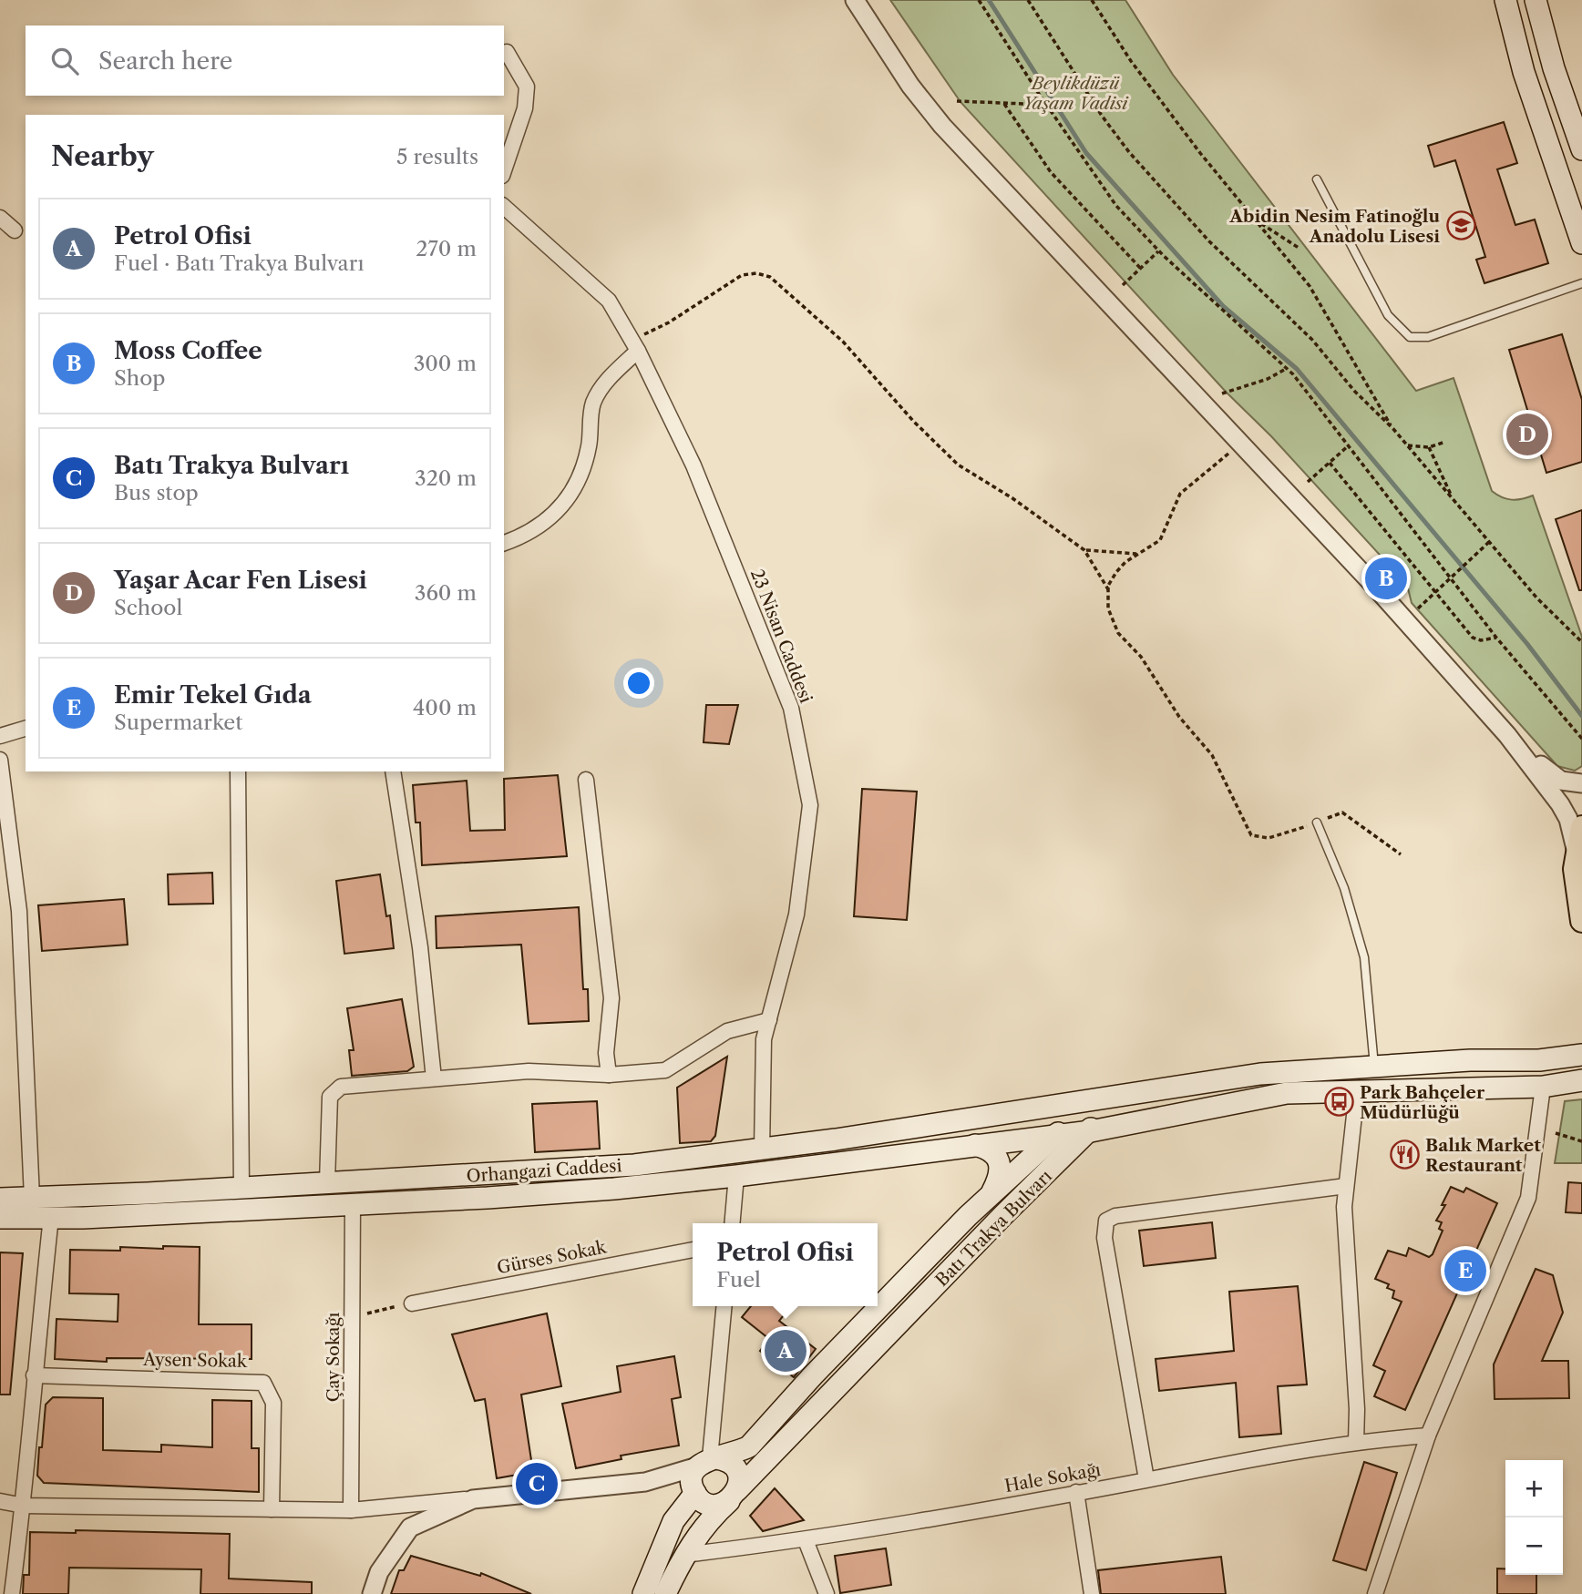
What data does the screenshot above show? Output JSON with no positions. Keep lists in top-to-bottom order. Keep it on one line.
{"streets":{"main road":["Orhangazi Caddesi","Batı Trakya Bulvarı"],"street":["23 Nisan Caddesi","Gürses Sokak","Çay Sokağı","Aysen Sokak","Hale Sokağı"]},"crossings":[["23 Nisan Caddesi","Orhangazi Caddesi"],["Orhangazi Caddesi","Batı Trakya Bulvarı"],["Orhangazi Caddesi","Çay Sokağı"],["Batı Trakya Bulvarı","Hale Sokağı"]],"parks":["Beylikdüzü Yaşam Vadisi"],"places":{"school or university":["Abidin Nesim Fatinoğlu Anadolu Lisesi"],"bus stop":["Park Bahçeler Müdürlüğü"],"restaurant":["Balık Market Restaurant"]},"page":{"search":"Search here","heading":["Nearby","5 results"],"list":[{"mark":"A","name":"Petrol Ofisi","note":"Fuel · Batı Trakya Bulvarı","value":"270 m"},{"mark":"B","name":"Moss Coffee","note":"Shop","value":"300 m"},{"mark":"C","name":"Batı Trakya Bulvarı","note":"Bus stop","value":"320 m"},{"mark":"D","name":"Yaşar Acar Fen Lisesi","note":"School","value":"360 m"},{"mark":"E","name":"Emir Tekel Gıda","note":"Supermarket","value":"400 m"}],"pins":["D","B","E","A","C"],"popup":["Petrol Ofisi","Fuel"],"map_buttons":["+","−"]}}
